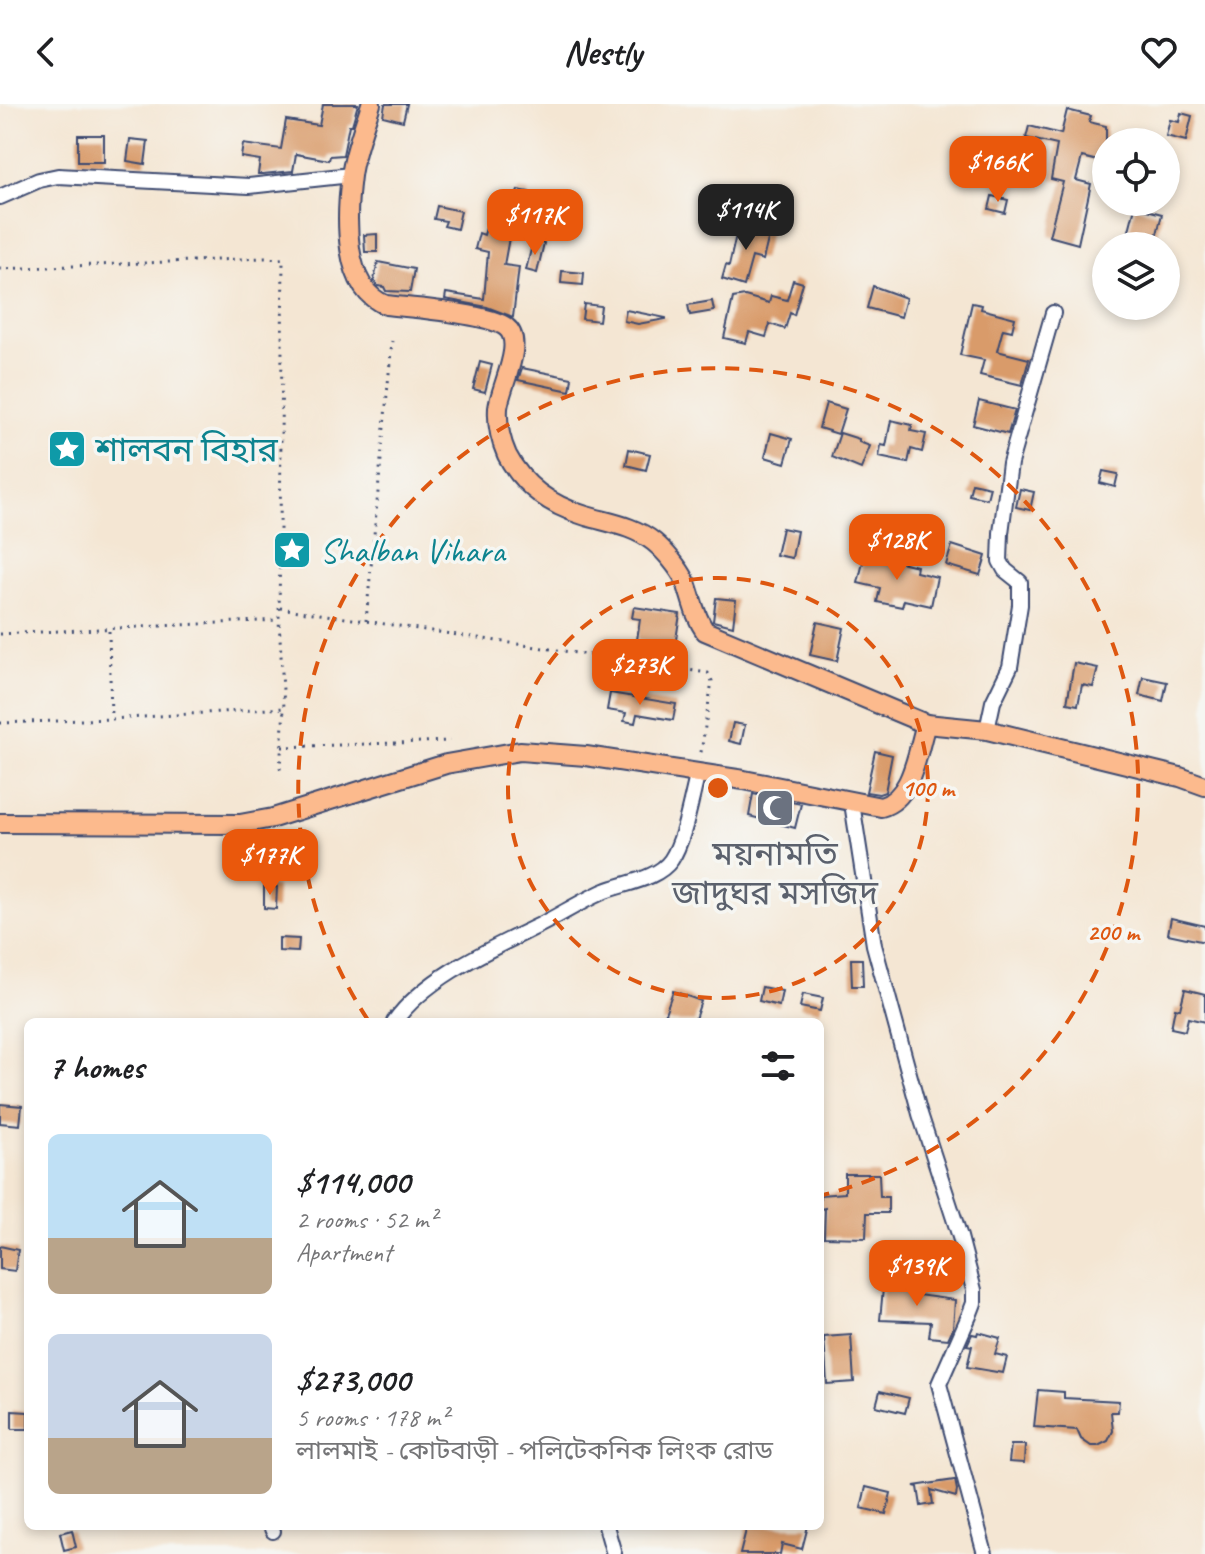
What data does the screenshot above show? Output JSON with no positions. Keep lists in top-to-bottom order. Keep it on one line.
{"places":{"place":["শালবন বিহার","Shalban Vihara"],"mosque":["ময়নামতি জাদুঘর মসজিদ"]},"page":{"header":"Nestly","price":["$166K","$114K","$117K","$128K","$273K","$177K","$139K"],"heading":"7 homes","list":[{"name":"$114,000","note":"2 rooms · 52 m² · Apartment"},{"name":"$273,000","note":"5 rooms · 178 m² · লালমাই - কোটবাড়ী - পলিটেকনিক লিংক রোড"}]},"rings":["100 m","200 m"]}
